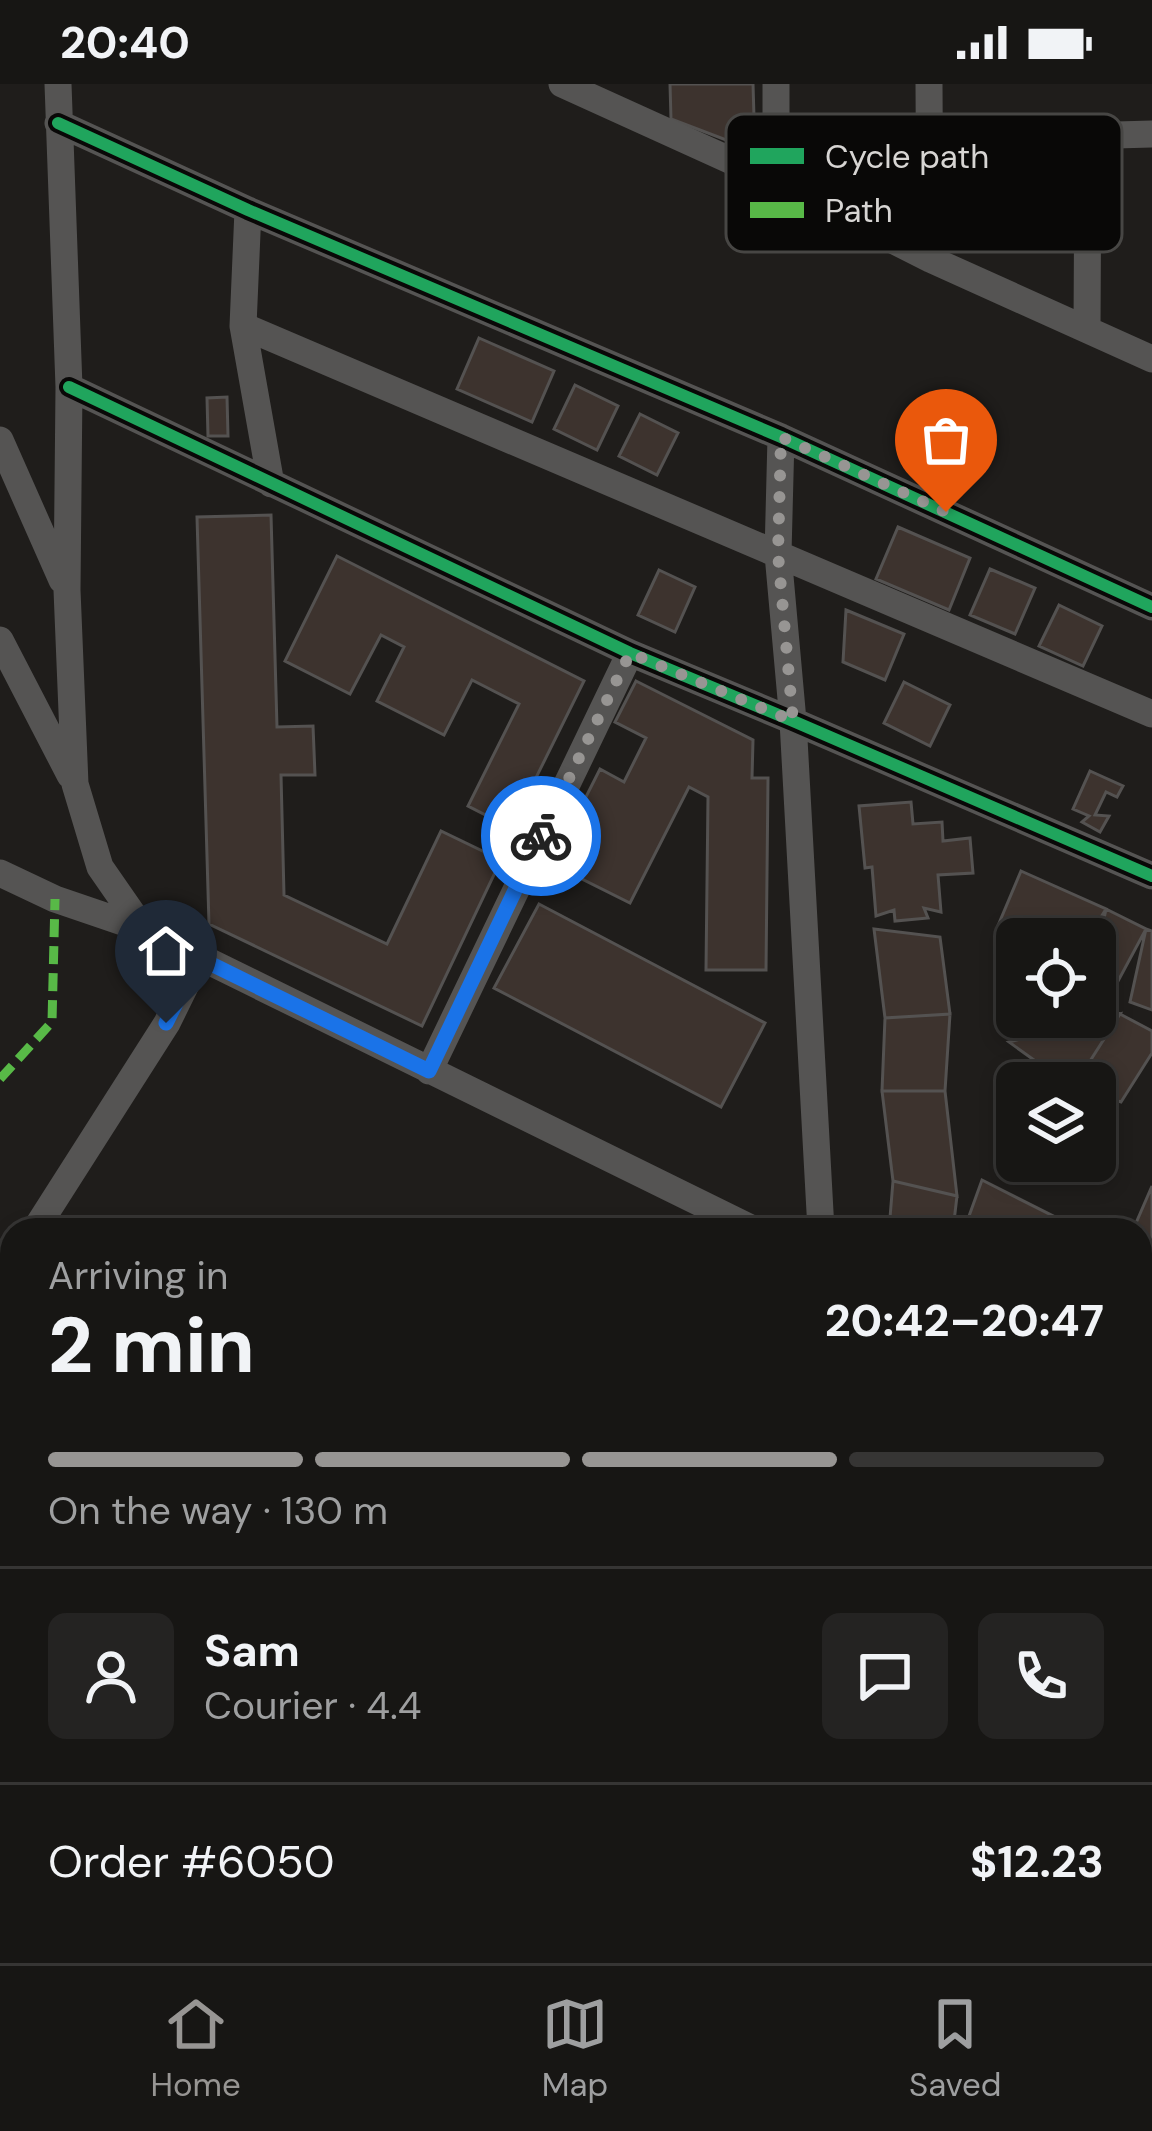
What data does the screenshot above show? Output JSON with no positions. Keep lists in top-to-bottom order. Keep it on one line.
{"legend":["Cycle path","Path"],"page":{"status":"20:40","heading":["2 min","Arriving in","20:42–20:47"],"panel":["Sam","Courier · 4.4","Order #6050","$12.23"],"bar":"On the way · 130 m","tabs":["Home","Map","Saved"]}}
